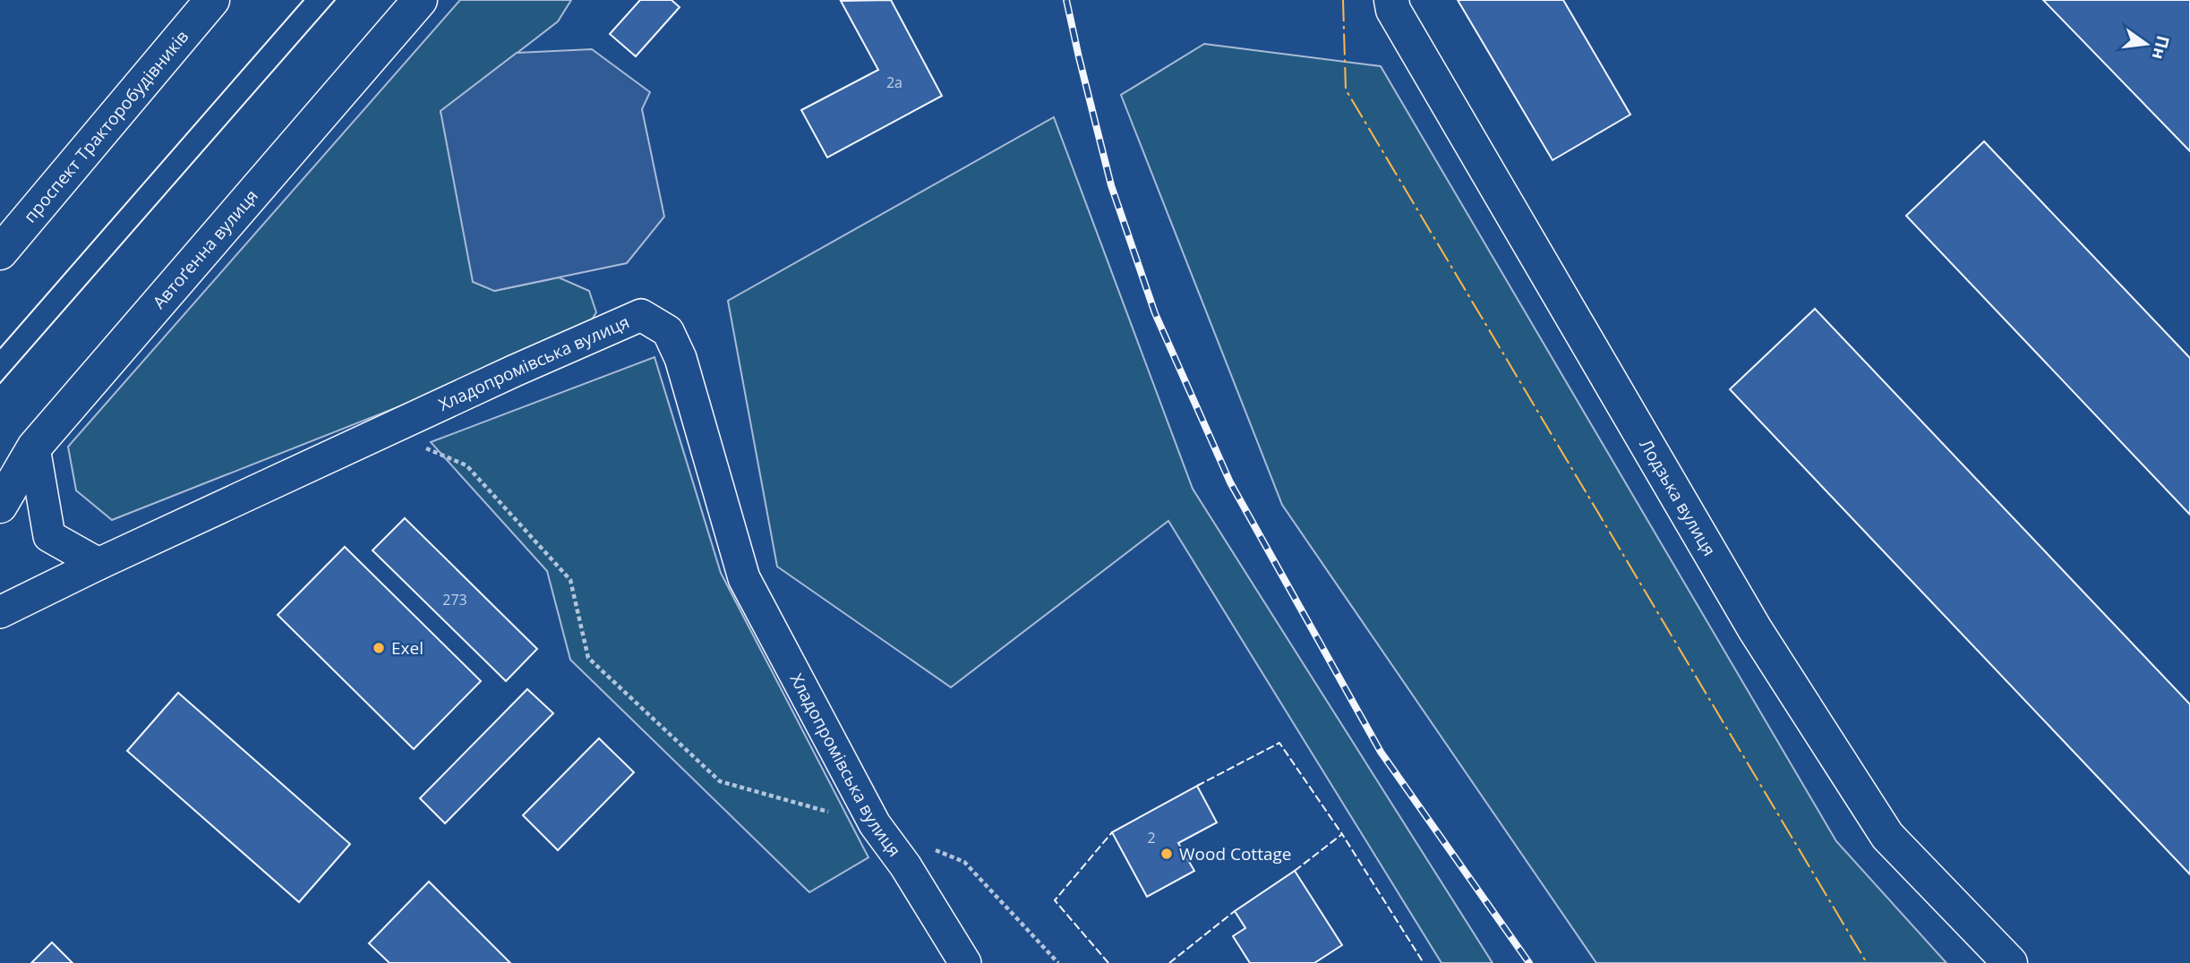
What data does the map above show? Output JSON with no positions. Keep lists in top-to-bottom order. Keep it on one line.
{"streets":{"street":["проспект Тракторобудівників","Автоґенна вулиця","Хладопромівська вулиця","Лодзька вулиця"]},"places":["Exel","Wood Cottage"],"house_numbers":["2а","273","2"],"north":"right"}
